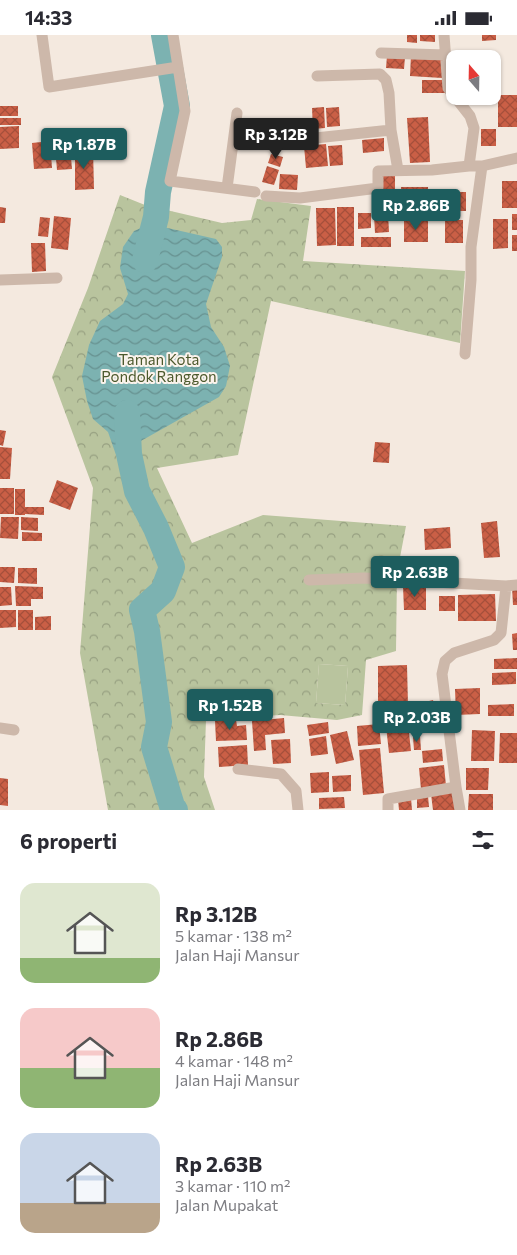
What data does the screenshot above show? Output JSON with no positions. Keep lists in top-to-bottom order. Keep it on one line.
{"parks":["Taman Kota Pondok Ranggon"],"north":"top","page":{"status":"14:33","price":["Rp 3.12B","Rp 1.87B","Rp 2.86B","Rp 2.63B","Rp 1.52B","Rp 2.03B"],"heading":"6 properti","list":[{"name":"Rp 3.12B","note":"5 kamar · 138 m² · Jalan Haji Mansur"},{"name":"Rp 2.86B","note":"4 kamar · 148 m² · Jalan Haji Mansur"},{"name":"Rp 2.63B","note":"3 kamar · 110 m² · Jalan Mupakat"}]}}
